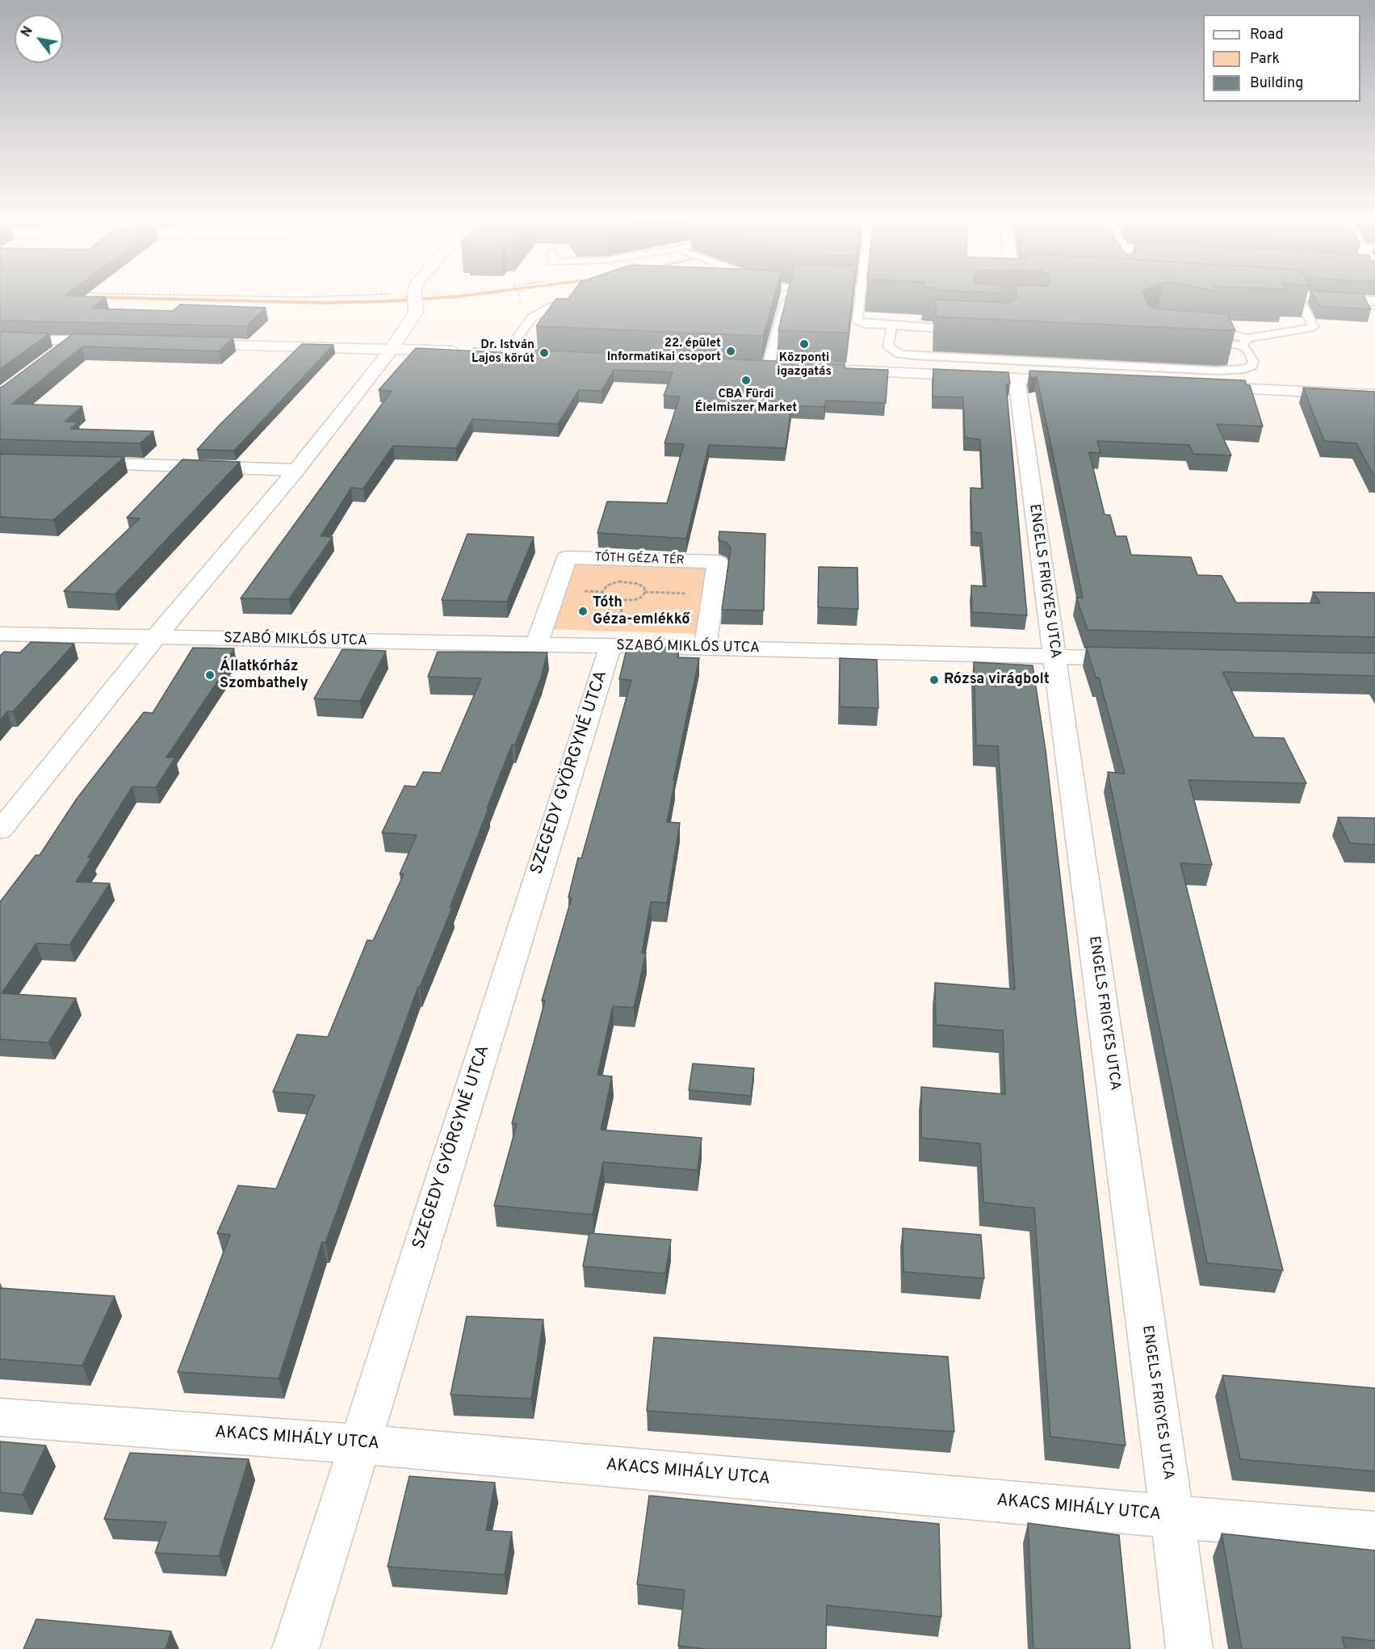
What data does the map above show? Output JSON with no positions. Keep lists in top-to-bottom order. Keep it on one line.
{"streets":{"street":["TÓTH GÉZA TÉR","ENGELS FRIGYES UTCA","SZABÓ MIKLÓS UTCA","SZEGEDY GYÖRGYNÉ UTCA","AKACS MIHÁLY UTCA"]},"crossings":[["TÓTH GÉZA TÉR","SZABÓ MIKLÓS UTCA"],["ENGELS FRIGYES UTCA","SZABÓ MIKLÓS UTCA"],["ENGELS FRIGYES UTCA","AKACS MIHÁLY UTCA"],["SZABÓ MIKLÓS UTCA","SZEGEDY GYÖRGYNÉ UTCA"],["SZEGEDY GYÖRGYNÉ UTCA","AKACS MIHÁLY UTCA"]],"places":["Központi igazgatás","22. épület Informatikai csoport","Dr. István Lajos körút","CBA Fürdi Élelmiszer Market","Tóth Géza-emlékkő","Állatkórház Szombathely","Rózsa virágbolt"],"legend":["Road","Park","Building"],"north":"top left"}
